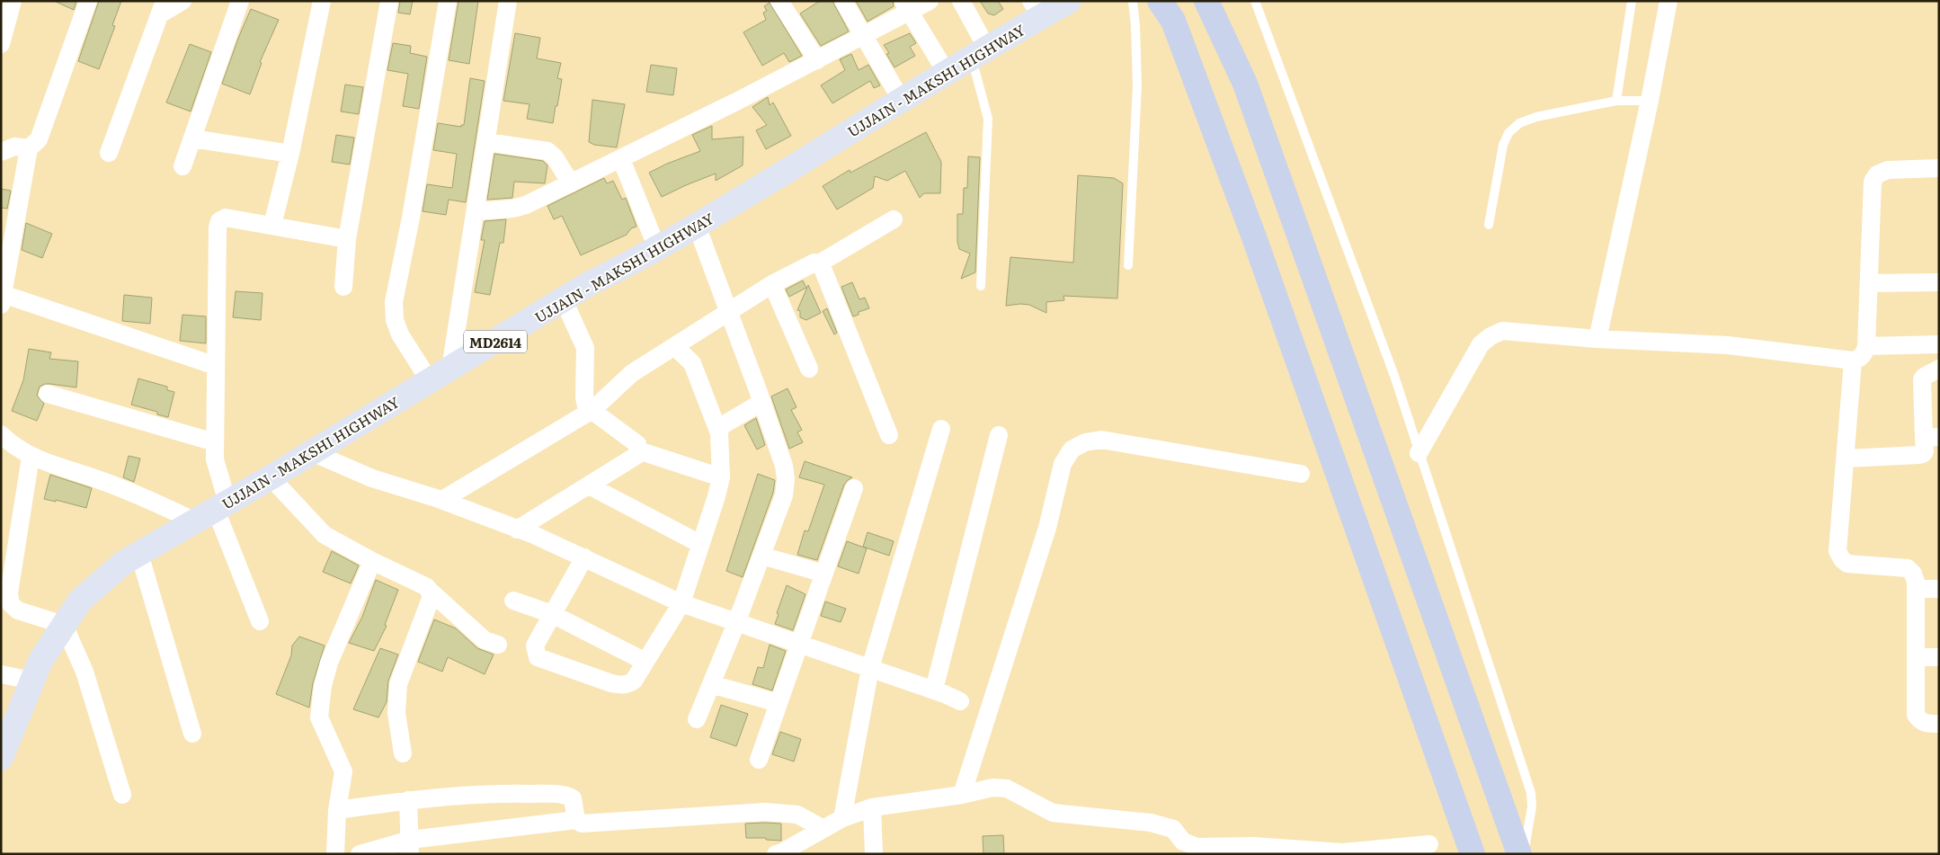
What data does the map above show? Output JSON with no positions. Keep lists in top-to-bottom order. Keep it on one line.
{"streets":{"main road":["UJJAIN - MAKSHI HIGHWAY","MD2614"]}}
